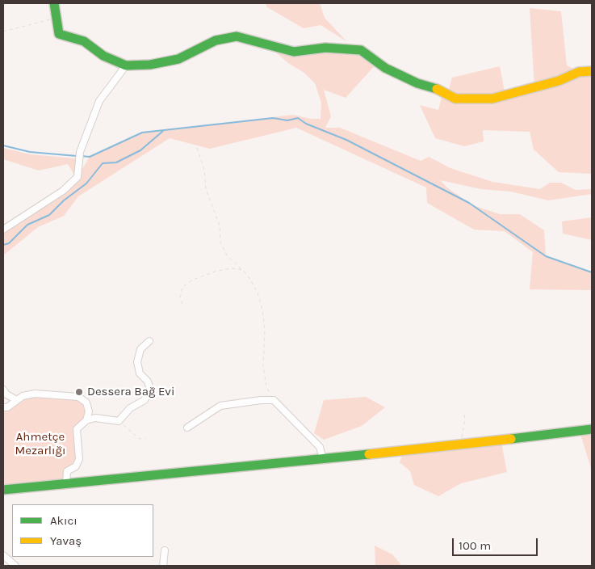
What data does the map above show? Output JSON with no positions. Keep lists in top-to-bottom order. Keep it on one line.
{"parks":["Ahmetçe Mezarlığı"],"places":["Dessera Bağ Evi"],"legend":["Akıcı","Yavaş"],"scale_bar":"100 m"}
